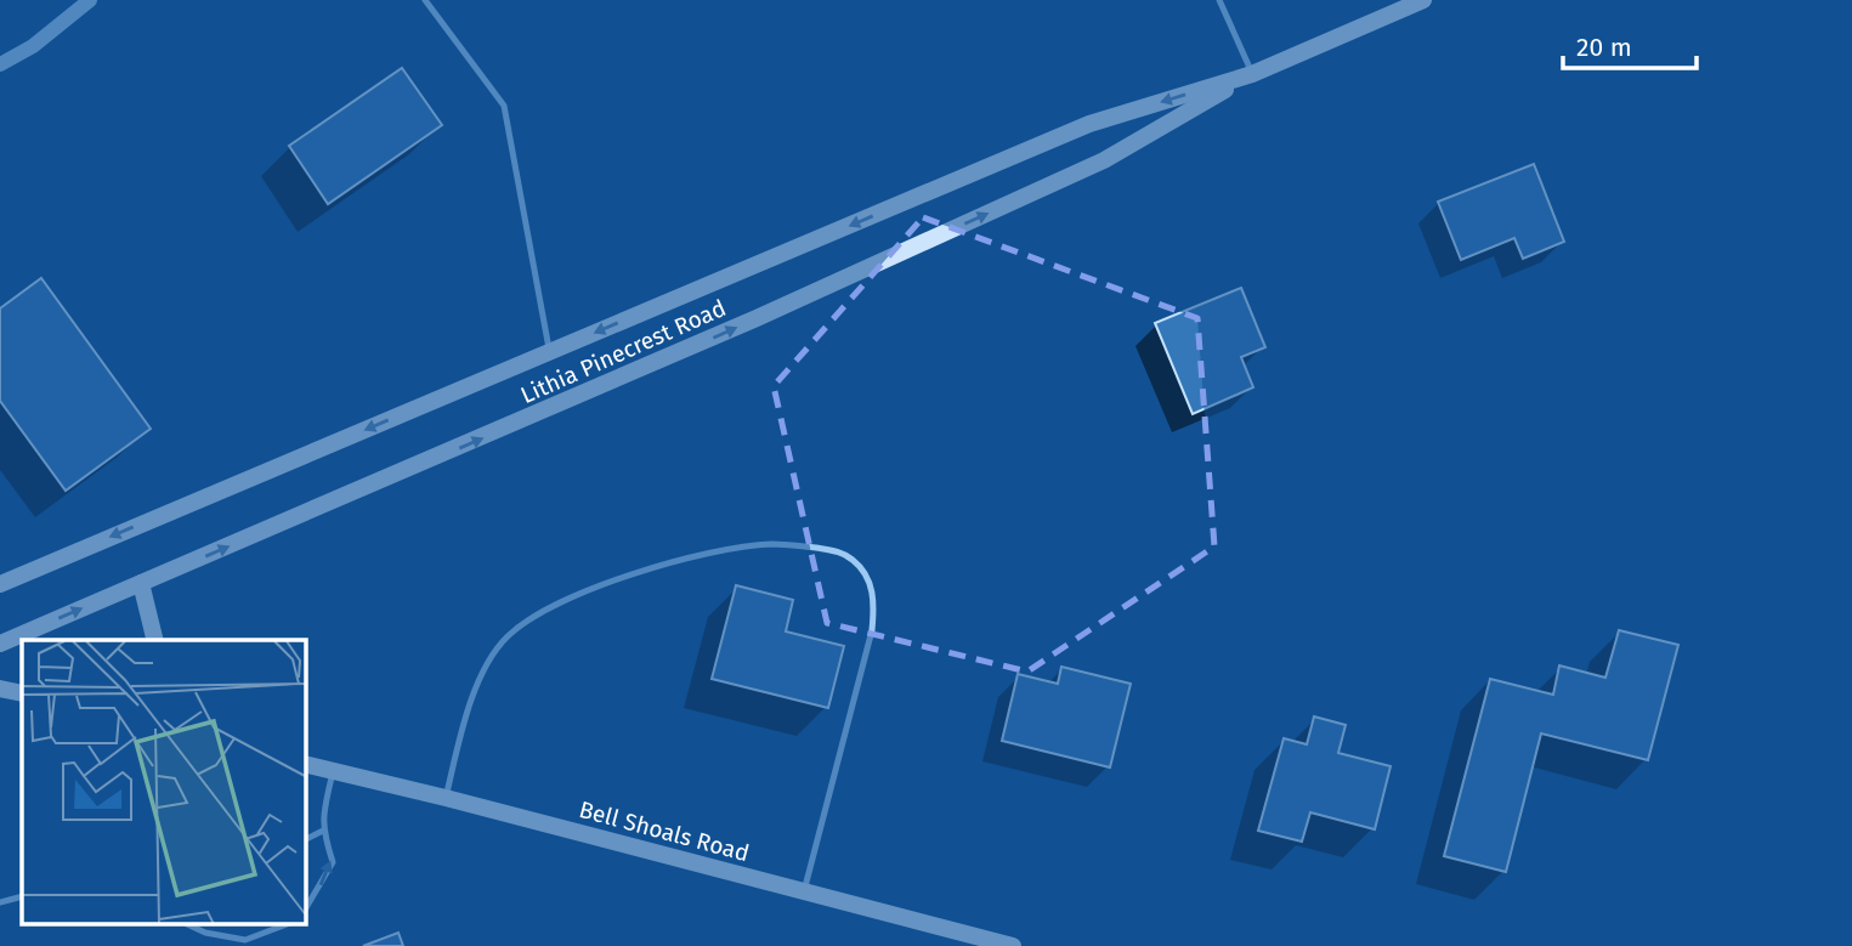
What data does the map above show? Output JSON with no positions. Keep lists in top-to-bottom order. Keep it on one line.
{"streets":{"main road":["Lithia Pinecrest Road","Bell Shoals Road"]},"scale_bar":"20 m"}
